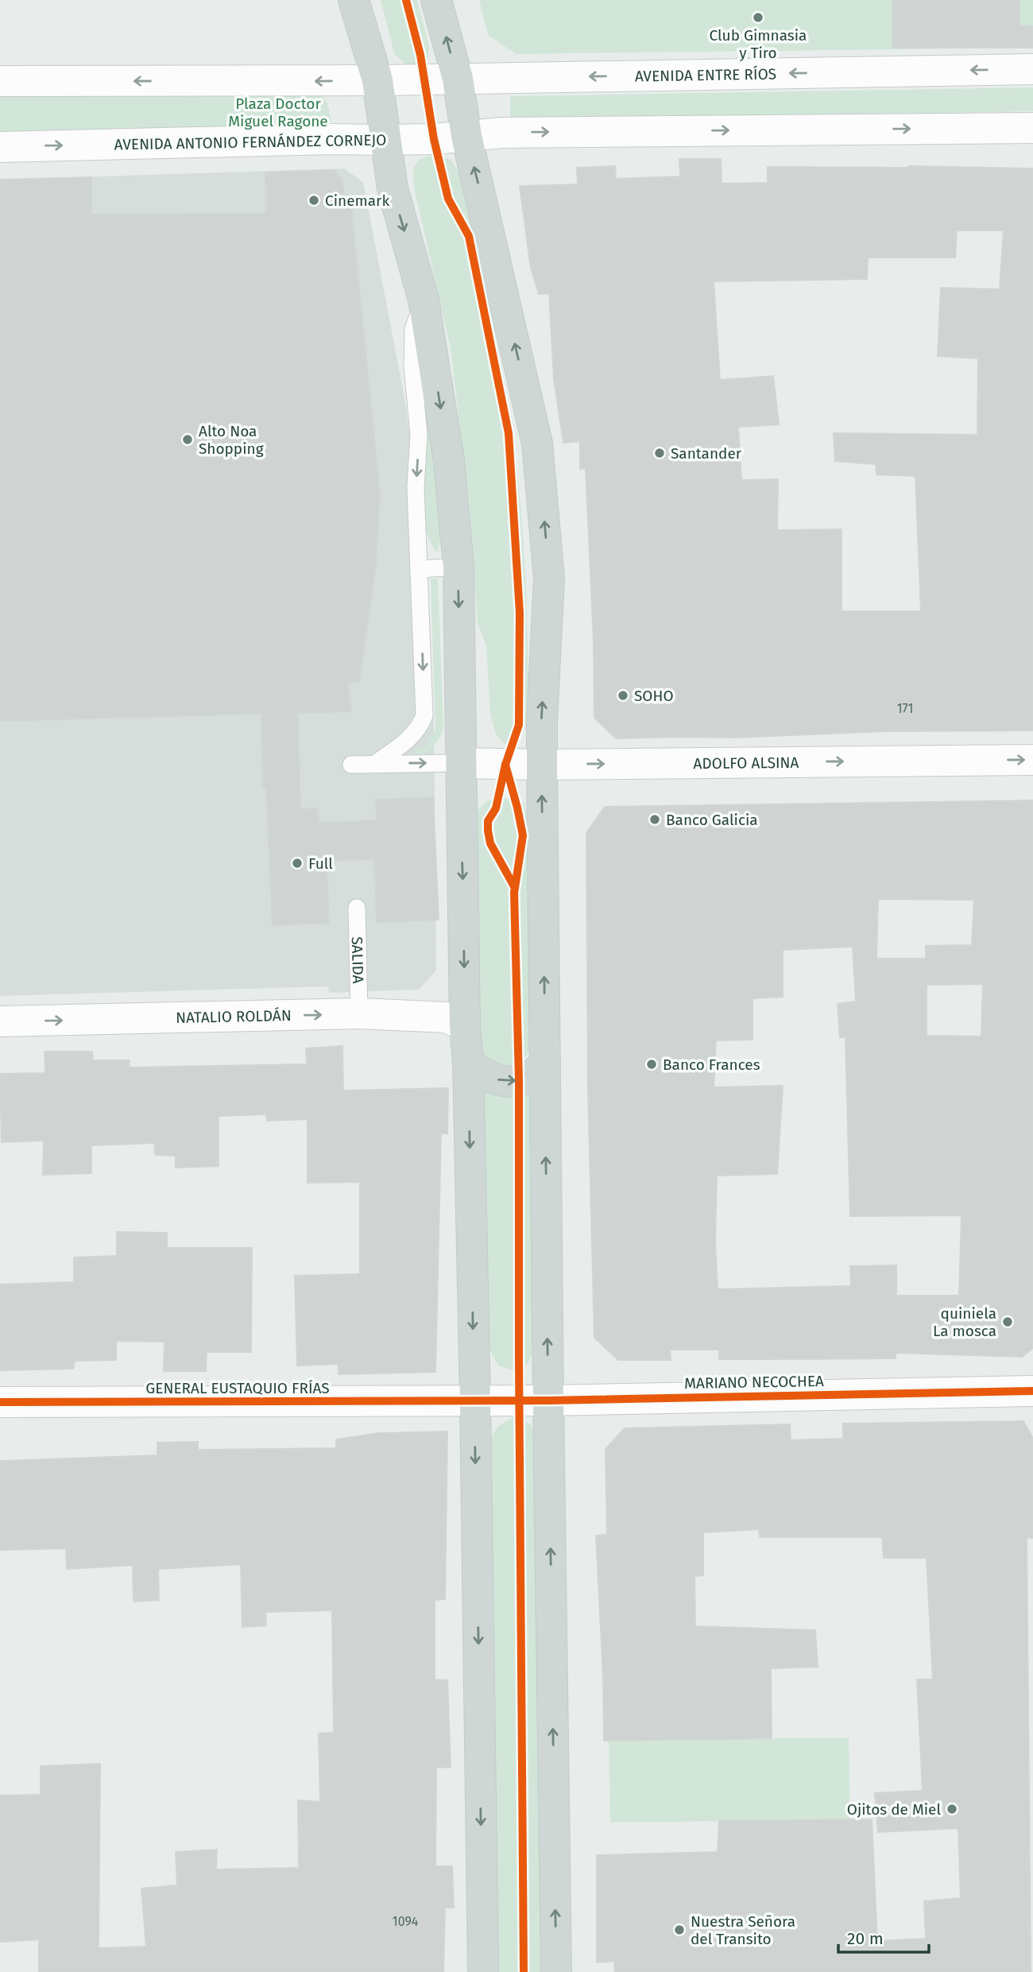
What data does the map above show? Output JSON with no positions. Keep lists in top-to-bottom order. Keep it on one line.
{"streets":{"street":["AVENIDA ENTRE RÍOS","AVENIDA ANTONIO FERNÁNDEZ CORNEJO","ADOLFO ALSINA","NATALIO ROLDÁN","MARIANO NECOCHEA","GENERAL EUSTAQUIO FRÍAS"],"lane":["SALIDA"]},"crossings":[["SALIDA","NATALIO ROLDÁN"],["MARIANO NECOCHEA","GENERAL EUSTAQUIO FRÍAS"]],"one_way":["ADOLFO ALSINA","NATALIO ROLDÁN"],"parks":["Plaza Doctor Miguel Ragone"],"places":["Club Gimnasia y Tiro","Cinemark","Alto Noa Shopping","Santander","SOHO","Banco Galicia","Full","Banco Frances","quiniela La mosca","Ojitos de Miel","Nuestra Señora del Transito"],"house_numbers":["171","1094"],"scale_bar":"20 m"}
